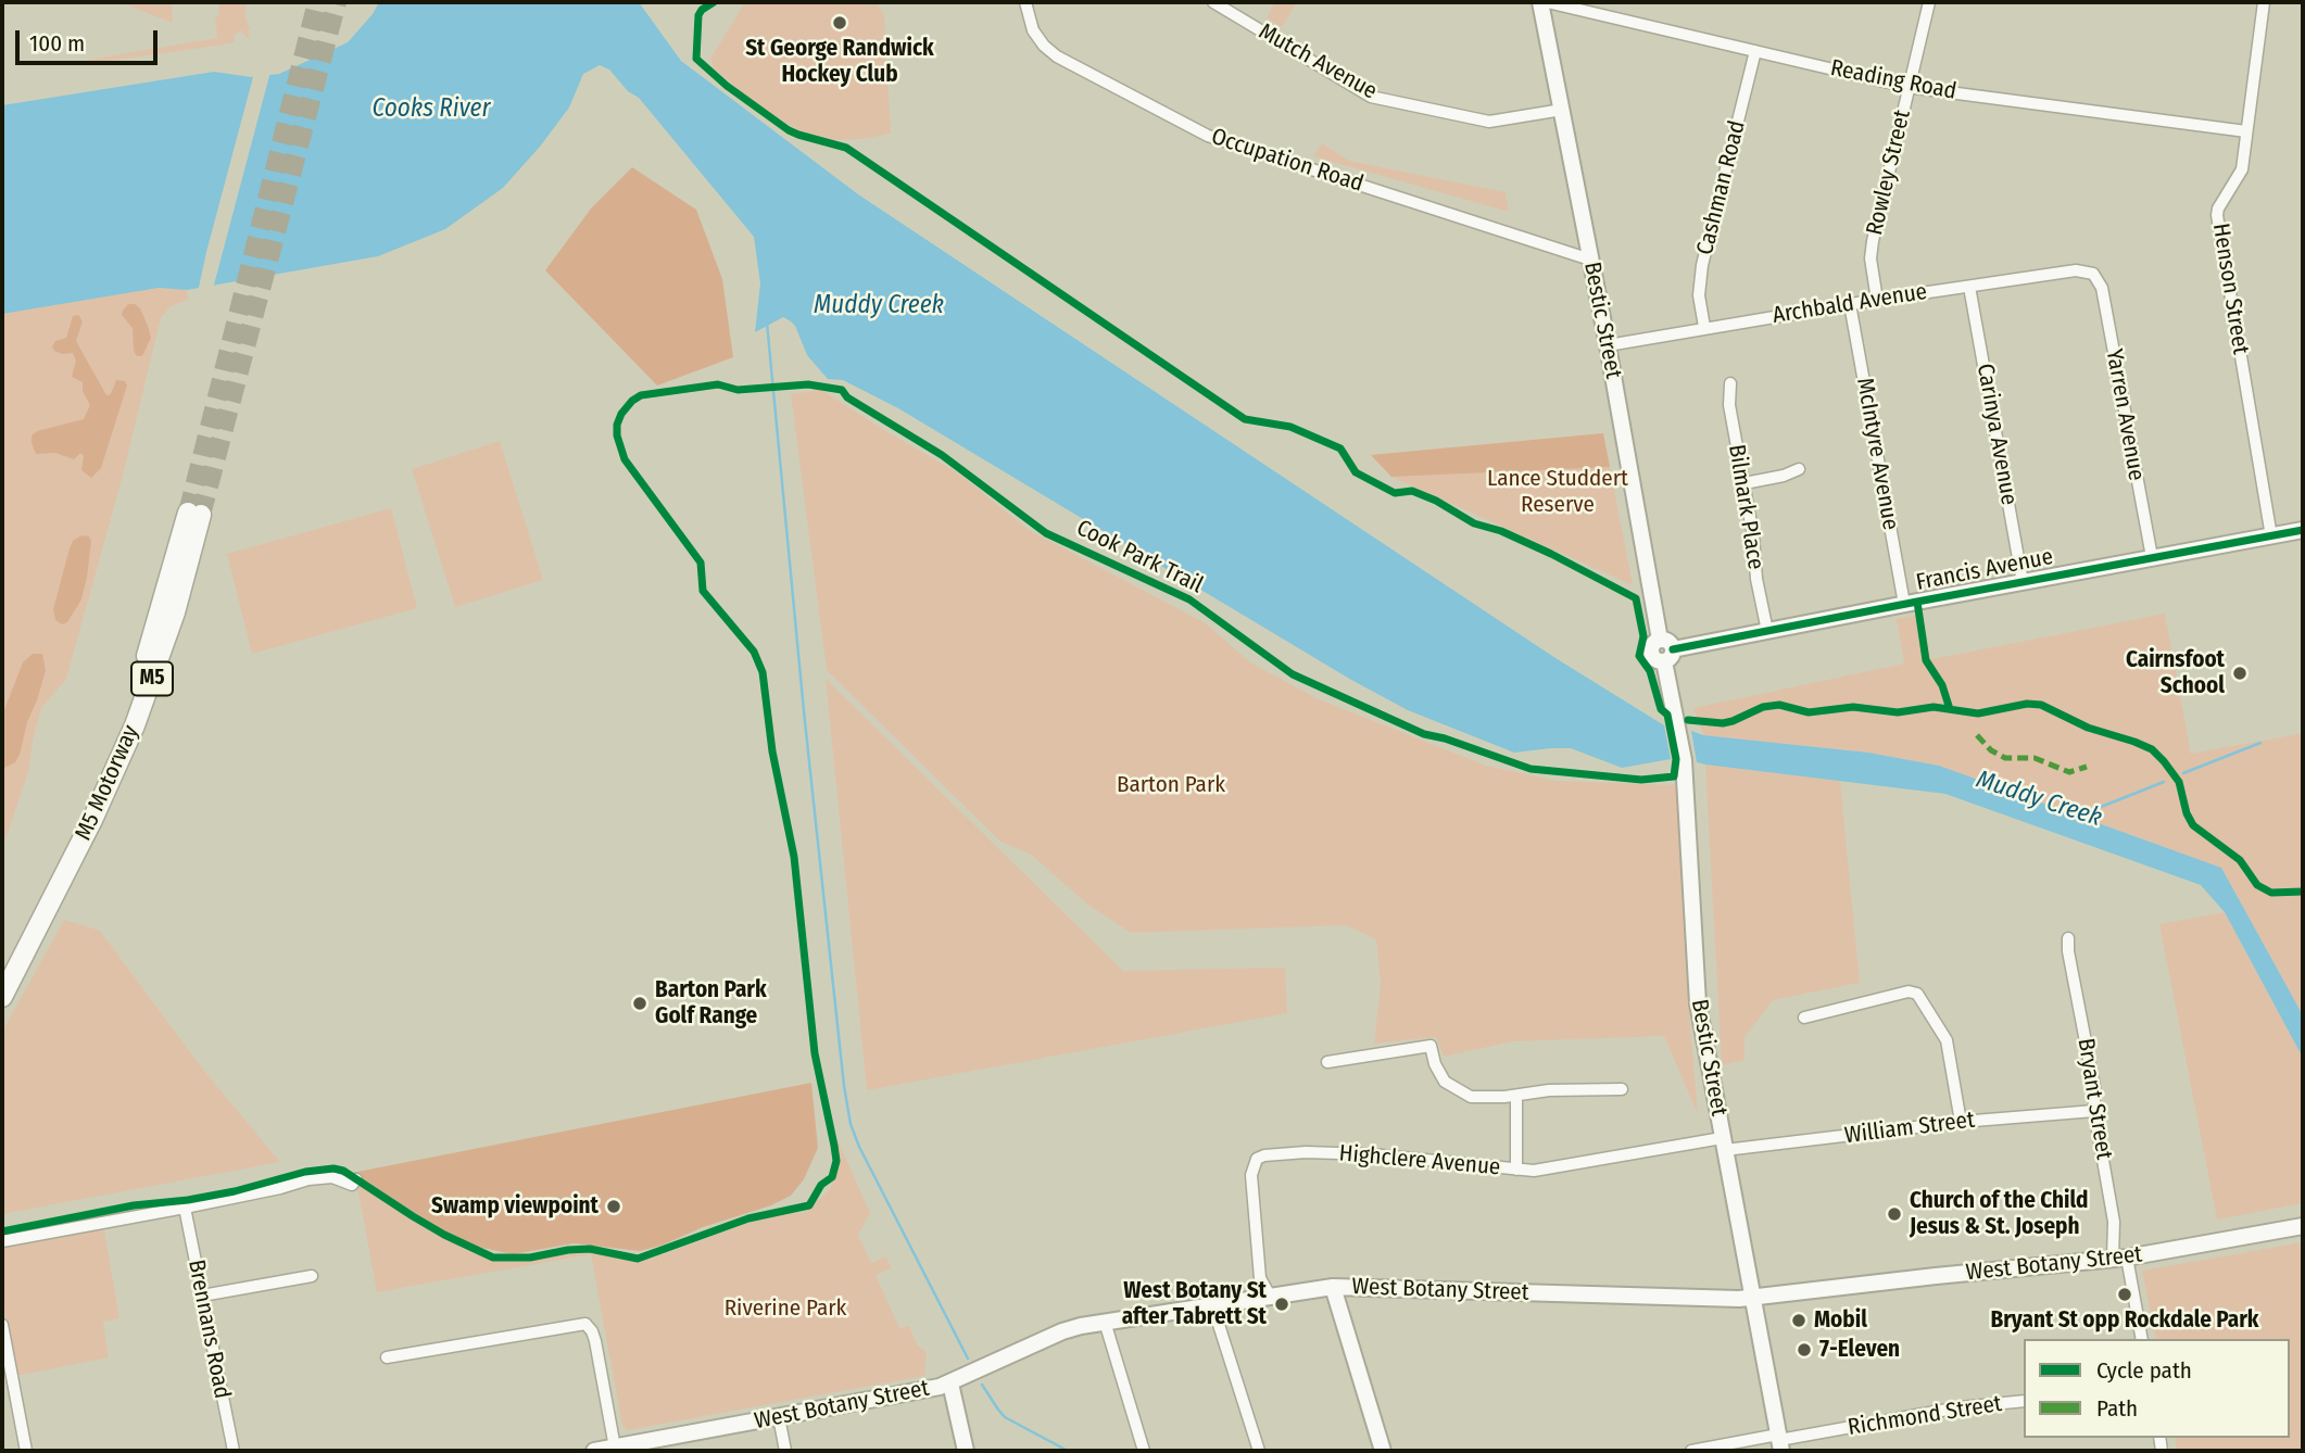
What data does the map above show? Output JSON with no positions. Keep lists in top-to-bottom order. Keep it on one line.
{"streets":{"highway":["M5","M5 Motorway"],"main road":["Bestic Street","Francis Avenue","West Botany Street"],"street":["Mutch Avenue","Reading Road","Occupation Road","Rowley Street","Cashman Road","Henson Street","Archbald Avenue","Yarren Avenue","Carinya Avenue","McIntyre Avenue","Bilmark Place","Bryant Street","William Street","Highclere Avenue","Brennans Road","Richmond Street"],"cycle path":["Cook Park Trail"]},"crossings":[["Mutch Avenue","Bestic Street"],["Reading Road","Rowley Street"],["Reading Road","Cashman Road"],["Reading Road","Henson Street"],["Reading Road","Bestic Street"],["Occupation Road","Bestic Street"],["Rowley Street","Archbald Avenue"],["Cashman Road","Archbald Avenue"],["Henson Street","Francis Avenue"],["Archbald Avenue","Bestic Street"],["Archbald Avenue","Yarren Avenue"],["Archbald Avenue","Carinya Avenue"],["Archbald Avenue","McIntyre Avenue"],["Bestic Street","Francis Avenue"],["Bestic Street","William Street"],["Bestic Street","Highclere Avenue"],["Bestic Street","West Botany Street"],["Bestic Street","Richmond Street"],["Yarren Avenue","Francis Avenue"],["Carinya Avenue","Francis Avenue"],["McIntyre Avenue","Francis Avenue"],["Bilmark Place","Francis Avenue"],["Bryant Street","William Street"],["Bryant Street","West Botany Street"],["William Street","Highclere Avenue"],["Highclere Avenue","West Botany Street"]],"water":["Cooks River","Muddy Creek"],"parks":["Lance Studdert Reserve","Barton Park","Riverine Park"],"places":["St George Randwick Hockey Club","Cairnsfoot School","Barton Park Golf Range","Swamp viewpoint","Church of the Child Jesus & St. Joseph","Bryant St opp Rockdale Park","West Botany St after Tabrett St","Mobil","7-Eleven"],"legend":["Cycle path","Path"],"scale_bar":"100 m"}
